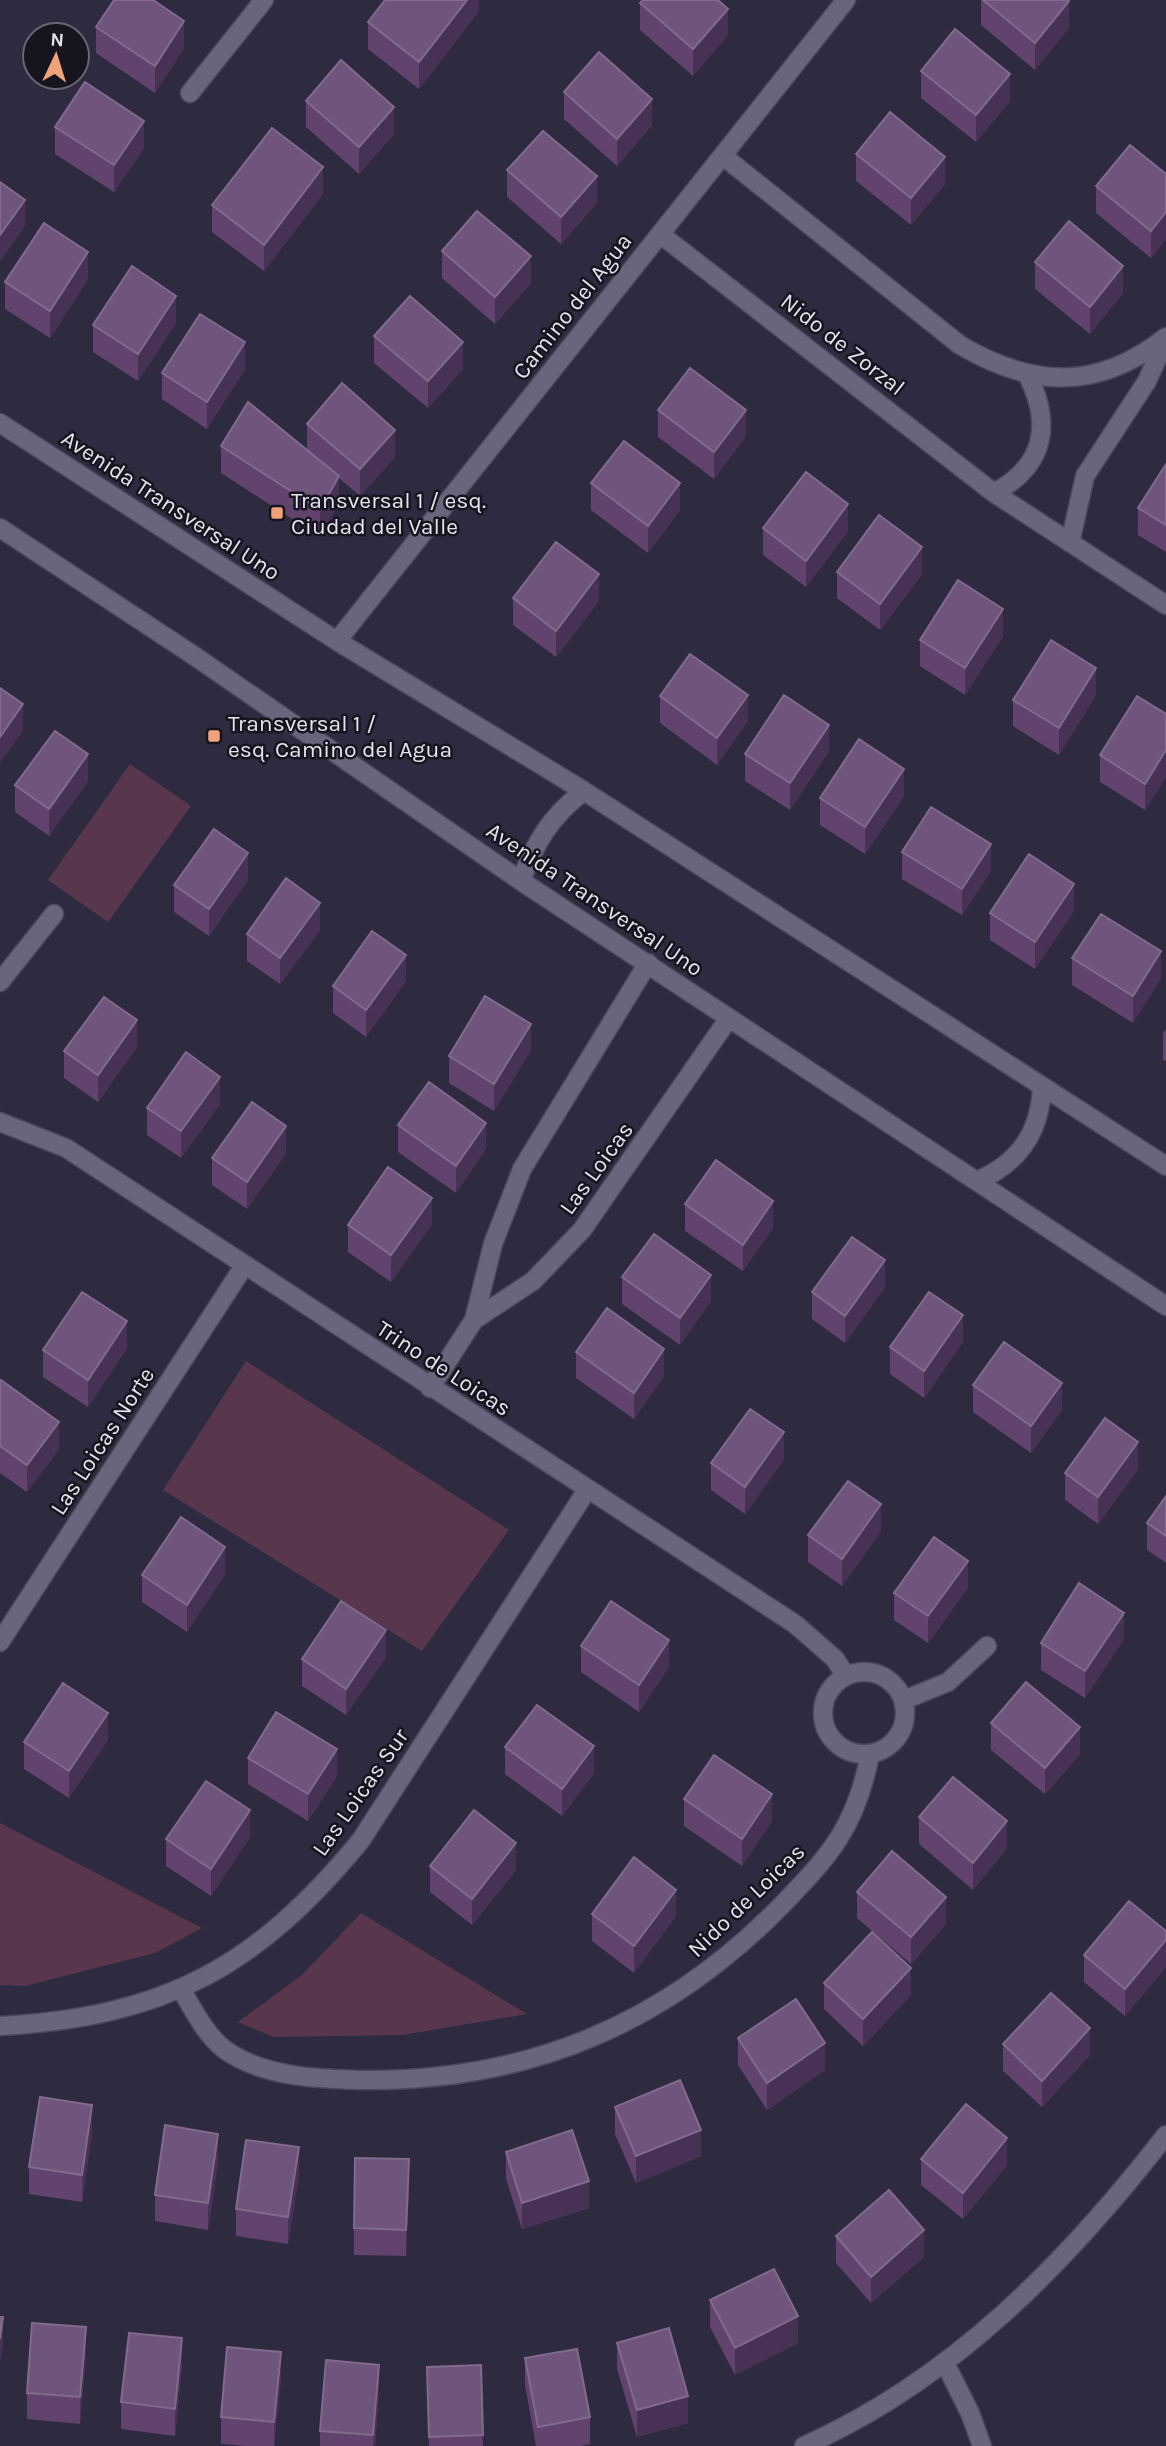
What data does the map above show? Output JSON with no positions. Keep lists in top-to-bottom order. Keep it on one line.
{"streets":{"street":["Camino del Agua","Nido de Zorzal","Avenida Transversal Uno","Las Loicas","Trino de Loicas","Las Loicas Norte","Las Loicas Sur","Nido de Loicas"]},"crossings":[["Camino del Agua","Nido de Zorzal"],["Camino del Agua","Avenida Transversal Uno"],["Avenida Transversal Uno","Las Loicas"],["Las Loicas","Trino de Loicas"],["Trino de Loicas","Las Loicas Norte"],["Trino de Loicas","Las Loicas Sur"],["Trino de Loicas","Nido de Loicas"],["Las Loicas Sur","Nido de Loicas"]],"places":{"transit":["Transversal 1 / esq. Ciudad del Valle","Transversal 1 / esq. Camino del Agua"]},"north":"top"}
